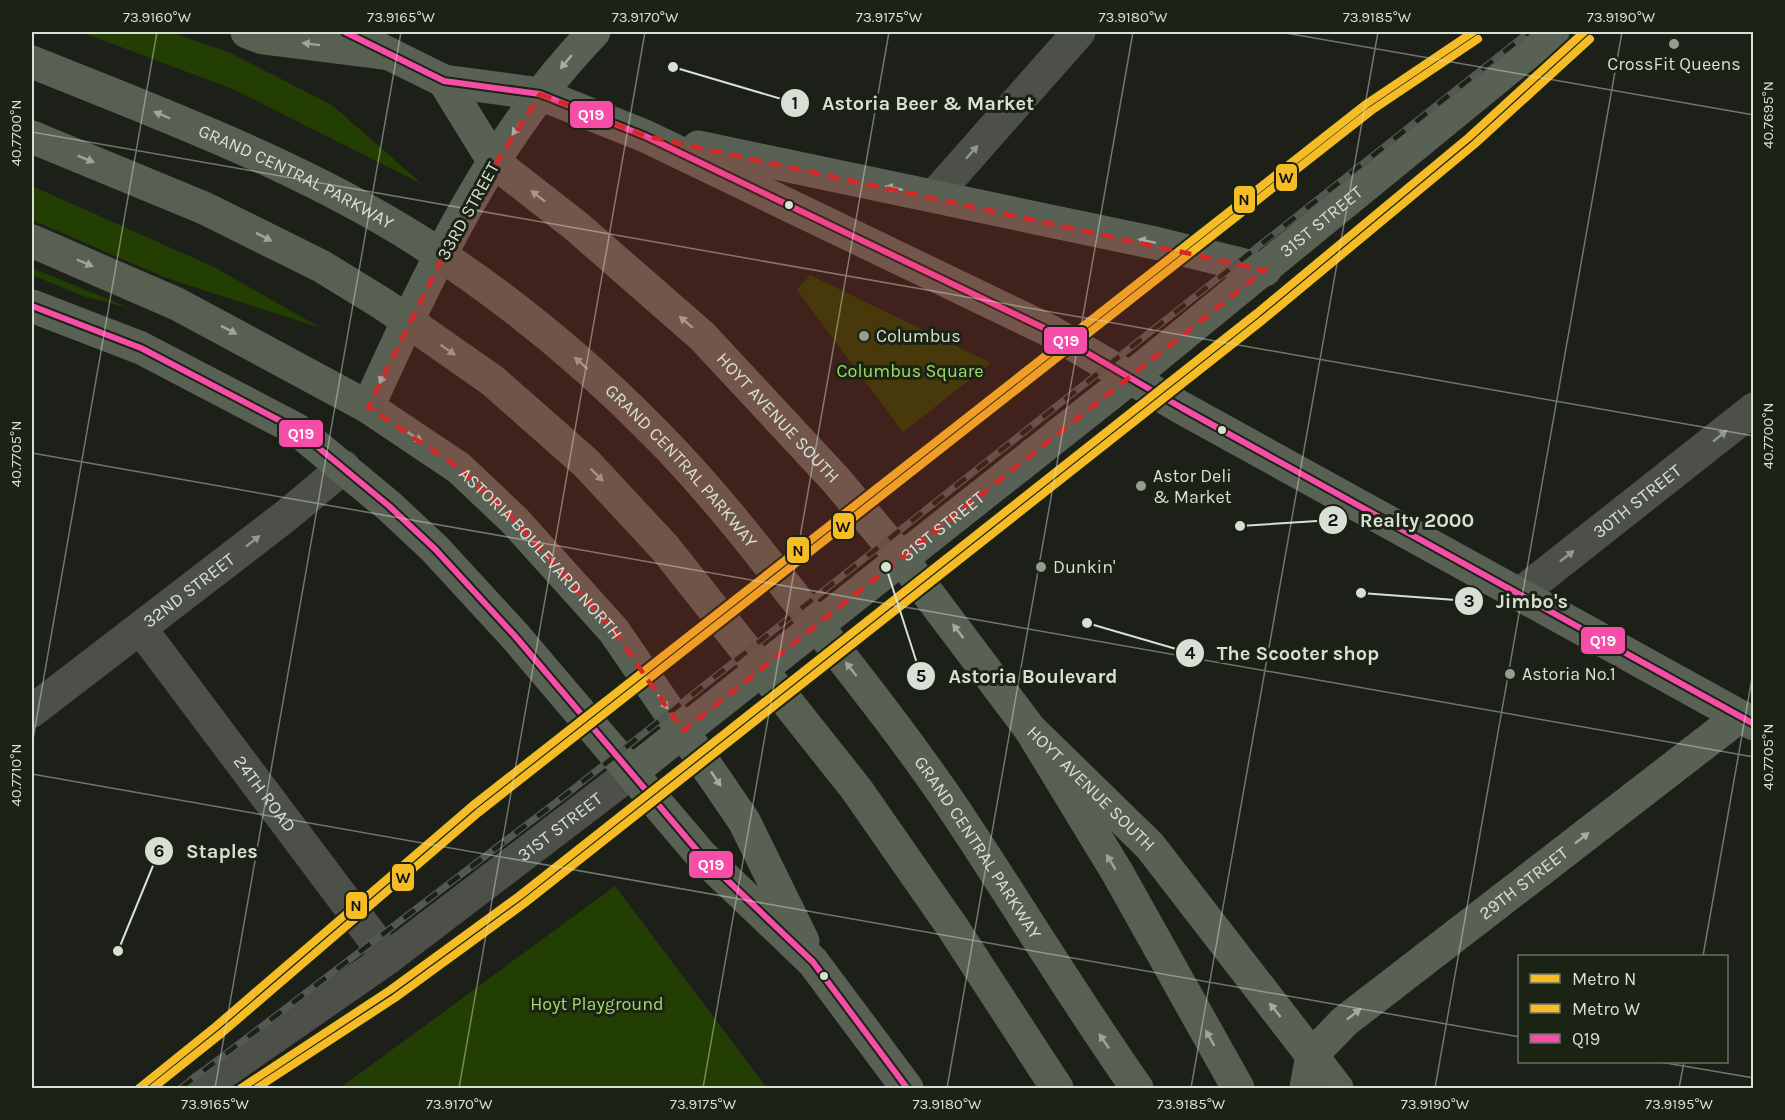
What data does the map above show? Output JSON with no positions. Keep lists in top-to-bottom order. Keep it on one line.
{"streets":{"highway":["GRAND CENTRAL PARKWAY"],"main road":["33RD STREET","31ST STREET","HOYT AVENUE SOUTH","ASTORIA BOULEVARD NORTH","29TH STREET"],"street":["30TH STREET","32ND STREET","24TH ROAD"]},"crossings":[["33RD STREET","HOYT AVENUE SOUTH"],["33RD STREET","ASTORIA BOULEVARD NORTH"],["31ST STREET","HOYT AVENUE SOUTH"],["31ST STREET","ASTORIA BOULEVARD NORTH"],["31ST STREET","24TH ROAD"],["HOYT AVENUE SOUTH","29TH STREET"],["32ND STREET","24TH ROAD"]],"one_way":["33RD STREET","30TH STREET","32ND STREET","29TH STREET"],"parks":["Columbus Square","Hoyt Playground"],"places":["CrossFit Queens","Astoria Beer & Market","Columbus","Astor Deli & Market","Realty 2000","Astoria Boulevard","Dunkin'","Jimbo's","The Scooter shop","Astoria No.1","Staples"],"lines":["metro line N","transit line Q19","metro line W"],"legend":["Metro N","Metro W","Q19"],"coordinates":["73.9160°W","73.9165°W","73.9170°W","73.9175°W","73.9180°W","73.9185°W","73.9190°W","40.7695°N","40.7700°N","40.7705°N","40.7710°N","73.9195°W"]}
